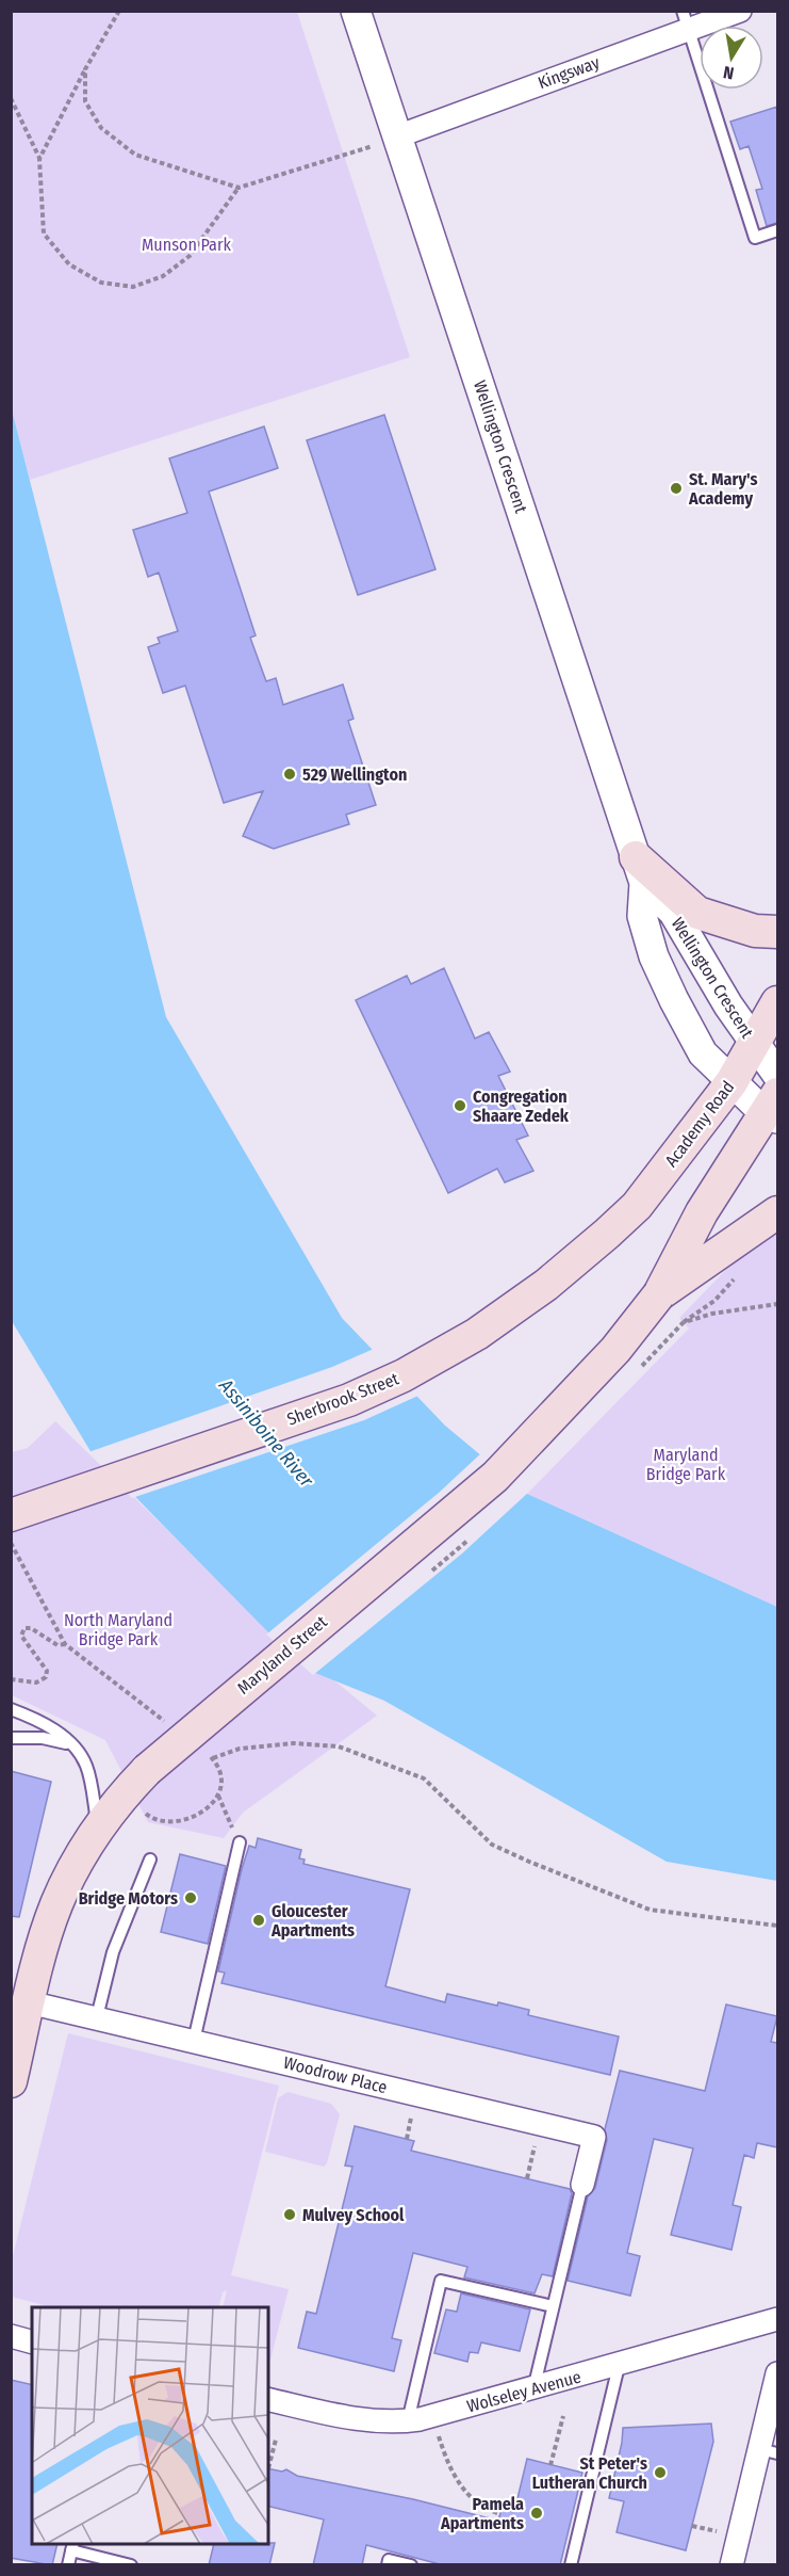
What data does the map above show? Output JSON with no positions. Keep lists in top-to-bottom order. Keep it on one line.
{"streets":{"main road":["Academy Road","Sherbrook Street","Maryland Street"],"street":["Kingsway","Wellington Crescent","Woodrow Place","Wolseley Avenue"]},"crossings":[["Kingsway","Wellington Crescent"],["Wellington Crescent","Academy Road"],["Academy Road","Sherbrook Street"],["Maryland Street","Woodrow Place"]],"water":["Assiniboine River"],"parks":["Munson Park","Maryland Bridge Park","North Maryland Bridge Park"],"places":["St. Mary's Academy","529 Wellington","Congregation Shaare Zedek","Bridge Motors","Gloucester Apartments","Mulvey School","St Peter's Lutheran Church","Pamela Apartments"],"north":"bottom"}
